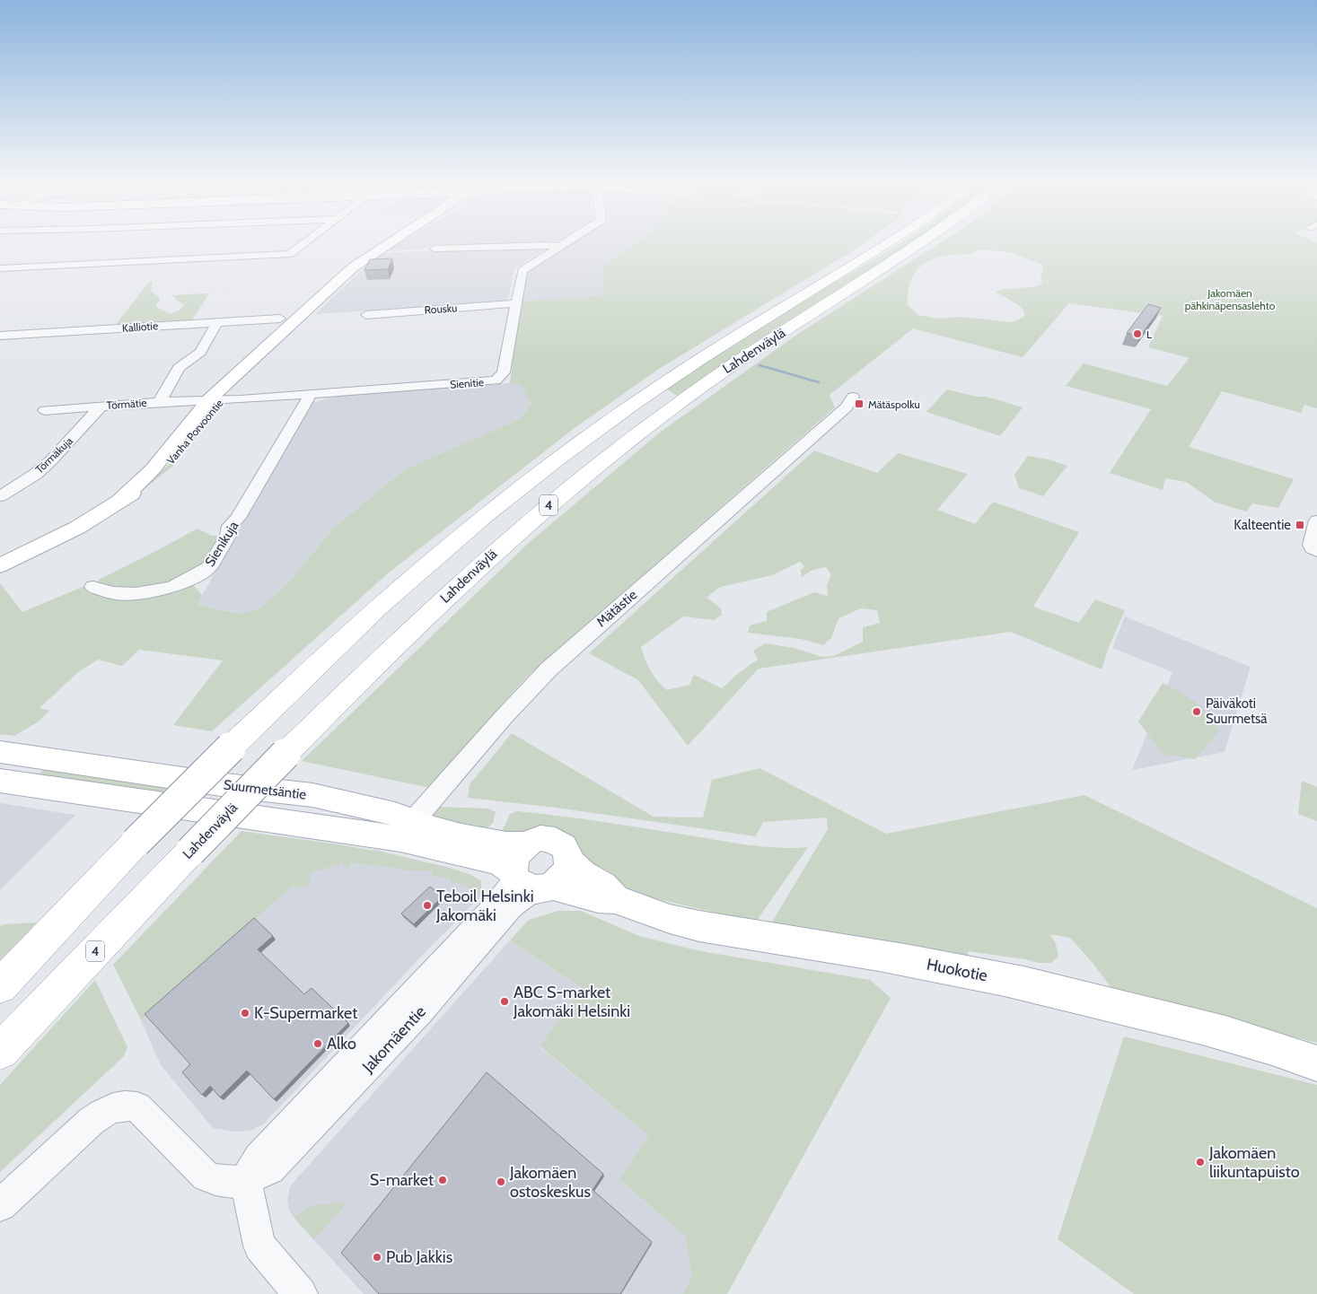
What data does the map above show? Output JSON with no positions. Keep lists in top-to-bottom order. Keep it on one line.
{"streets":{"highway":["Lahdenväylä","4"],"main road":["Vanha Porvoontie","Suurmetsäntie","Huokotie"],"street":["Rousku","Kalliotie","Sienitie","Törmätie","Törmäkuja","Sienikuja","Mätästie","Jakomäentie"]},"crossings":[["Rousku","Sienitie"],["Sienitie","Törmätie"],["Sienitie","Vanha Porvoontie"],["Sienitie","Sienikuja"],["Törmätie","Vanha Porvoontie"],["Törmätie","Törmäkuja"],["Mätästie","Suurmetsäntie"],["Suurmetsäntie","Huokotie"],["Suurmetsäntie","Jakomäentie"],["Huokotie","Jakomäentie"]],"parks":["Jakomäen pähkinäpensaslehto"],"places":{"other":["L","Päiväkoti Suurmetsä","Teboil Helsinki Jakomäki","ABC S-market Jakomäki Helsinki","K-Supermarket","Alko","Jakomäen liikuntapuisto","S-market","Jakomäen ostoskeskus","Pub Jakkis"],"transit":["Mätäspolku","Kalteentie"]}}
